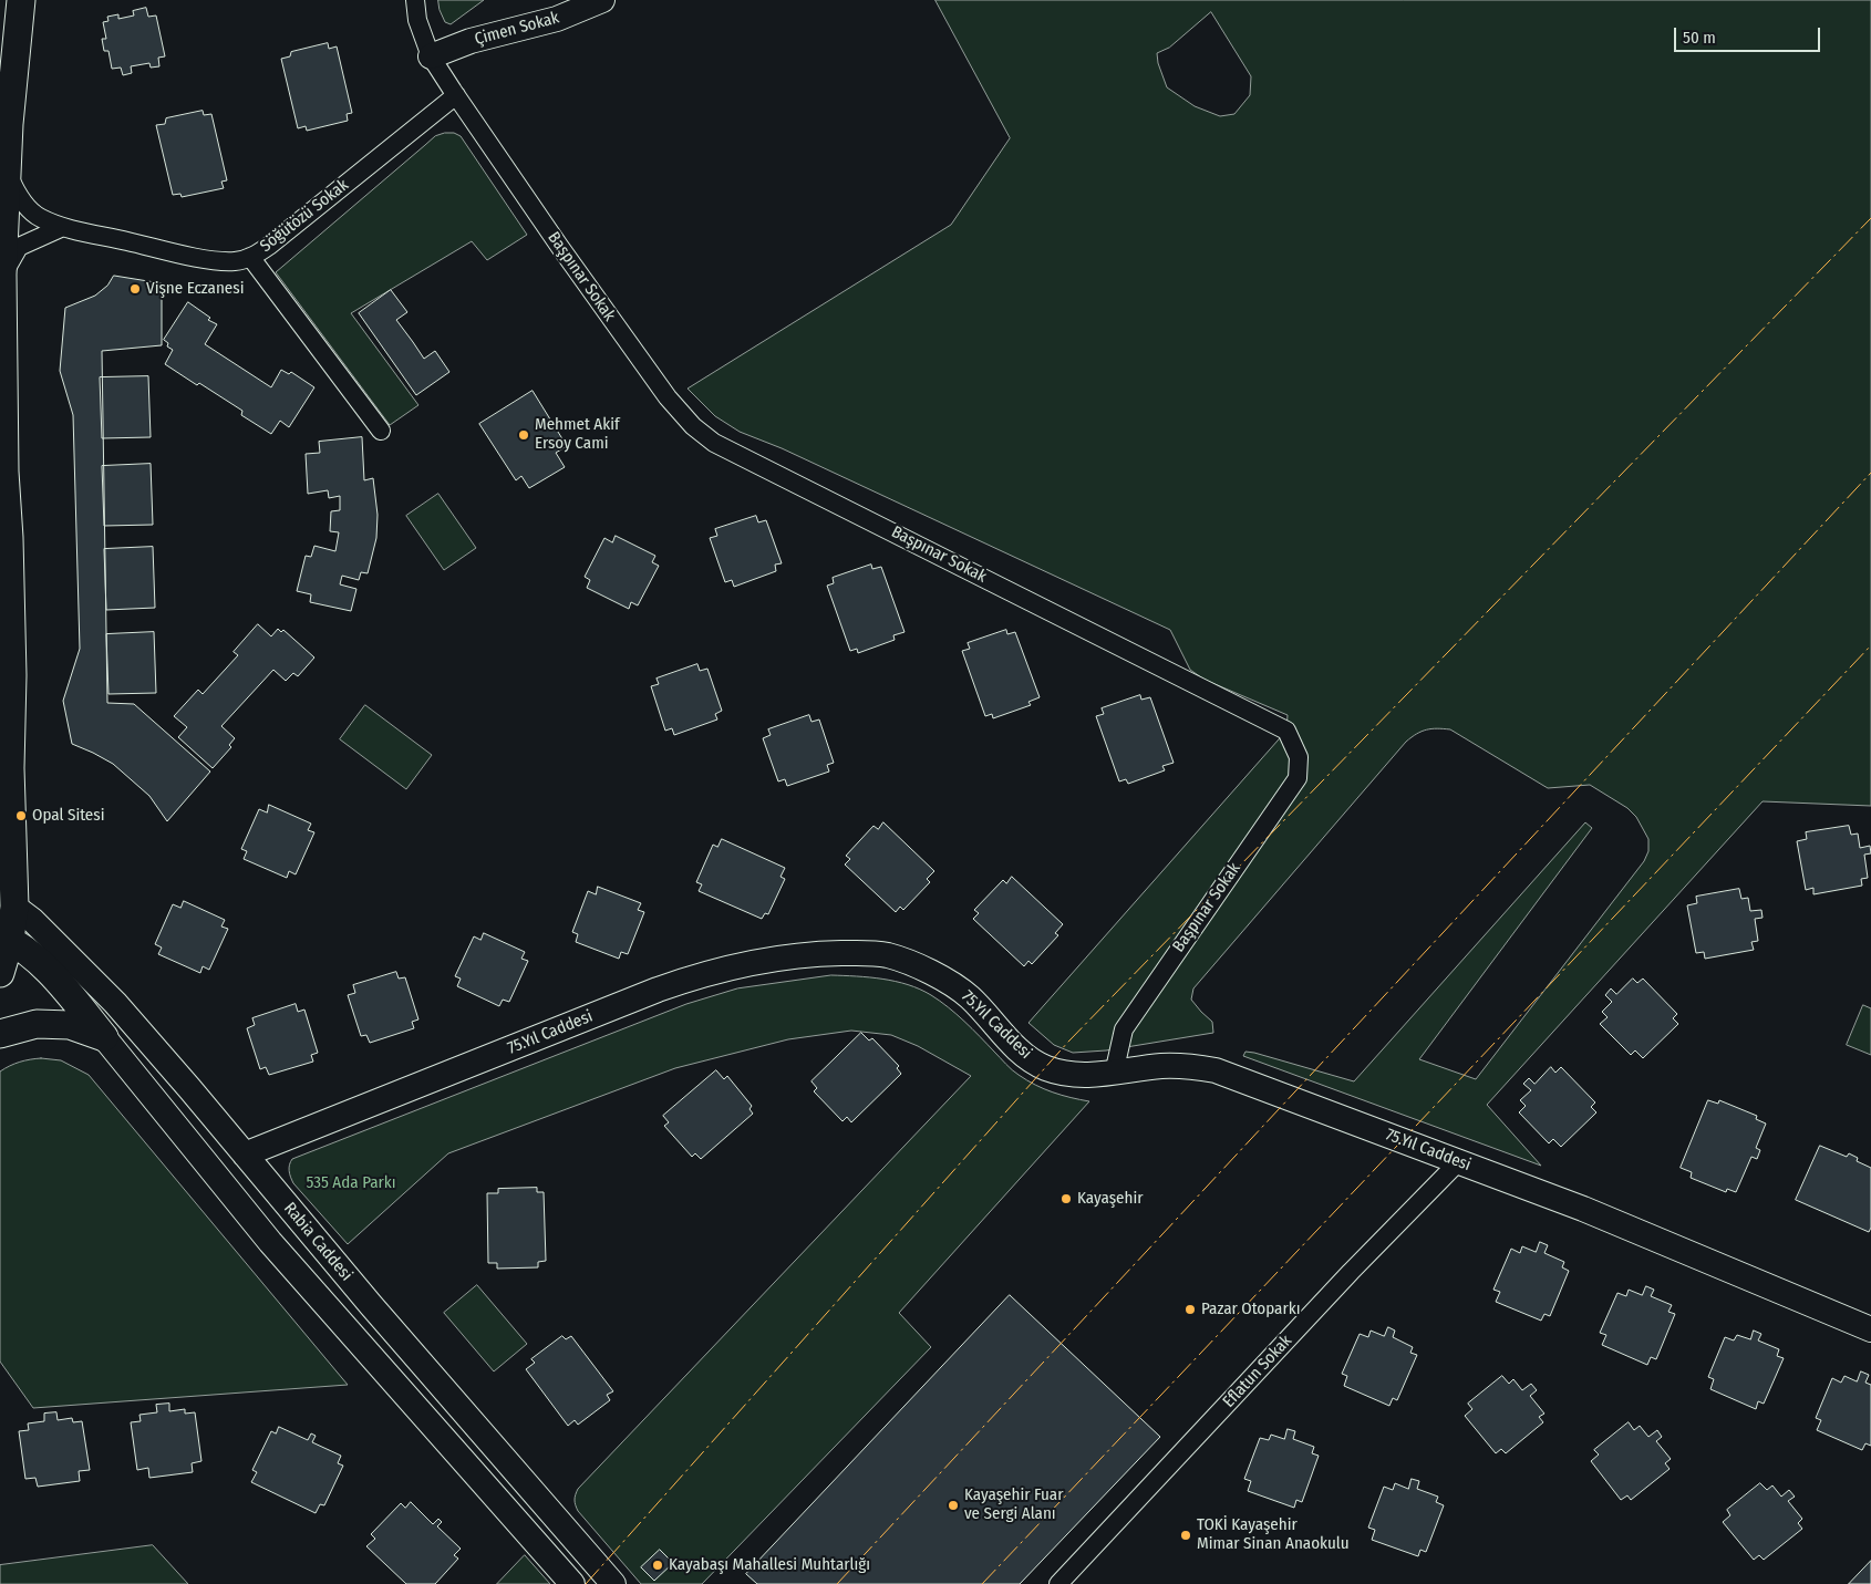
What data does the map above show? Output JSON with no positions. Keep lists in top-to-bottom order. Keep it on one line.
{"streets":{"street":["Çimen Sokak","Söğütözü Sokak","Başpınar Sokak","75.Yıl Caddesi","Rabia Caddesi","Eflatun Sokak"]},"crossings":[["Çimen Sokak","Başpınar Sokak"],["Söğütözü Sokak","Başpınar Sokak"],["Başpınar Sokak","75.Yıl Caddesi"],["75.Yıl Caddesi","Rabia Caddesi"],["75.Yıl Caddesi","Eflatun Sokak"]],"parks":["535 Ada Parkı"],"places":["Vişne Eczanesi","Mehmet Akif Ersoy Cami","Opal Sitesi","Kayaşehir","Pazar Otoparkı","Kayaşehir Fuar ve Sergi Alanı","TOKİ Kayaşehir Mimar Sinan Anaokulu","Kayabaşı Mahallesi Muhtarlığı"],"scale_bar":"50 m"}
